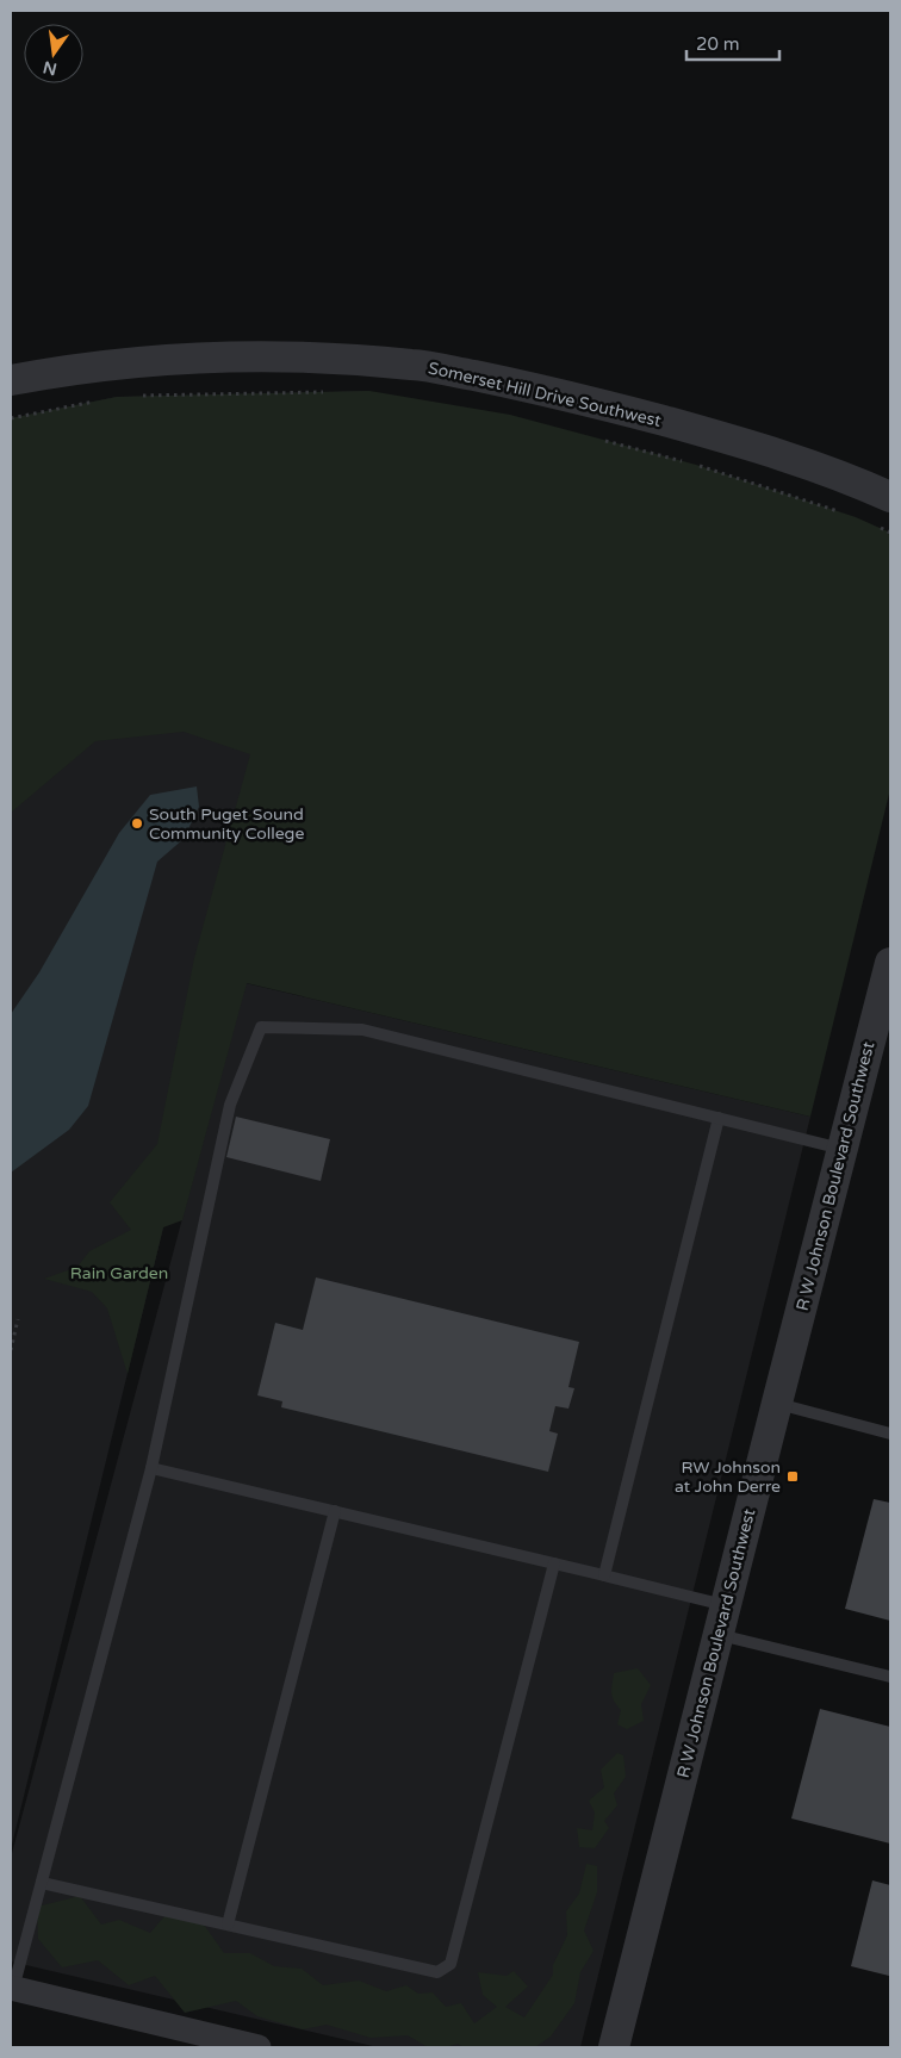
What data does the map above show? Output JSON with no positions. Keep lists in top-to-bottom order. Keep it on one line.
{"streets":{"street":["Somerset Hill Drive Southwest","R W Johnson Boulevard Southwest"]},"parks":["Rain Garden"],"places":{"other":["South Puget Sound Community College"],"transit":["RW Johnson at John Derre"]},"scale_bar":"20 m","north":"bottom"}
